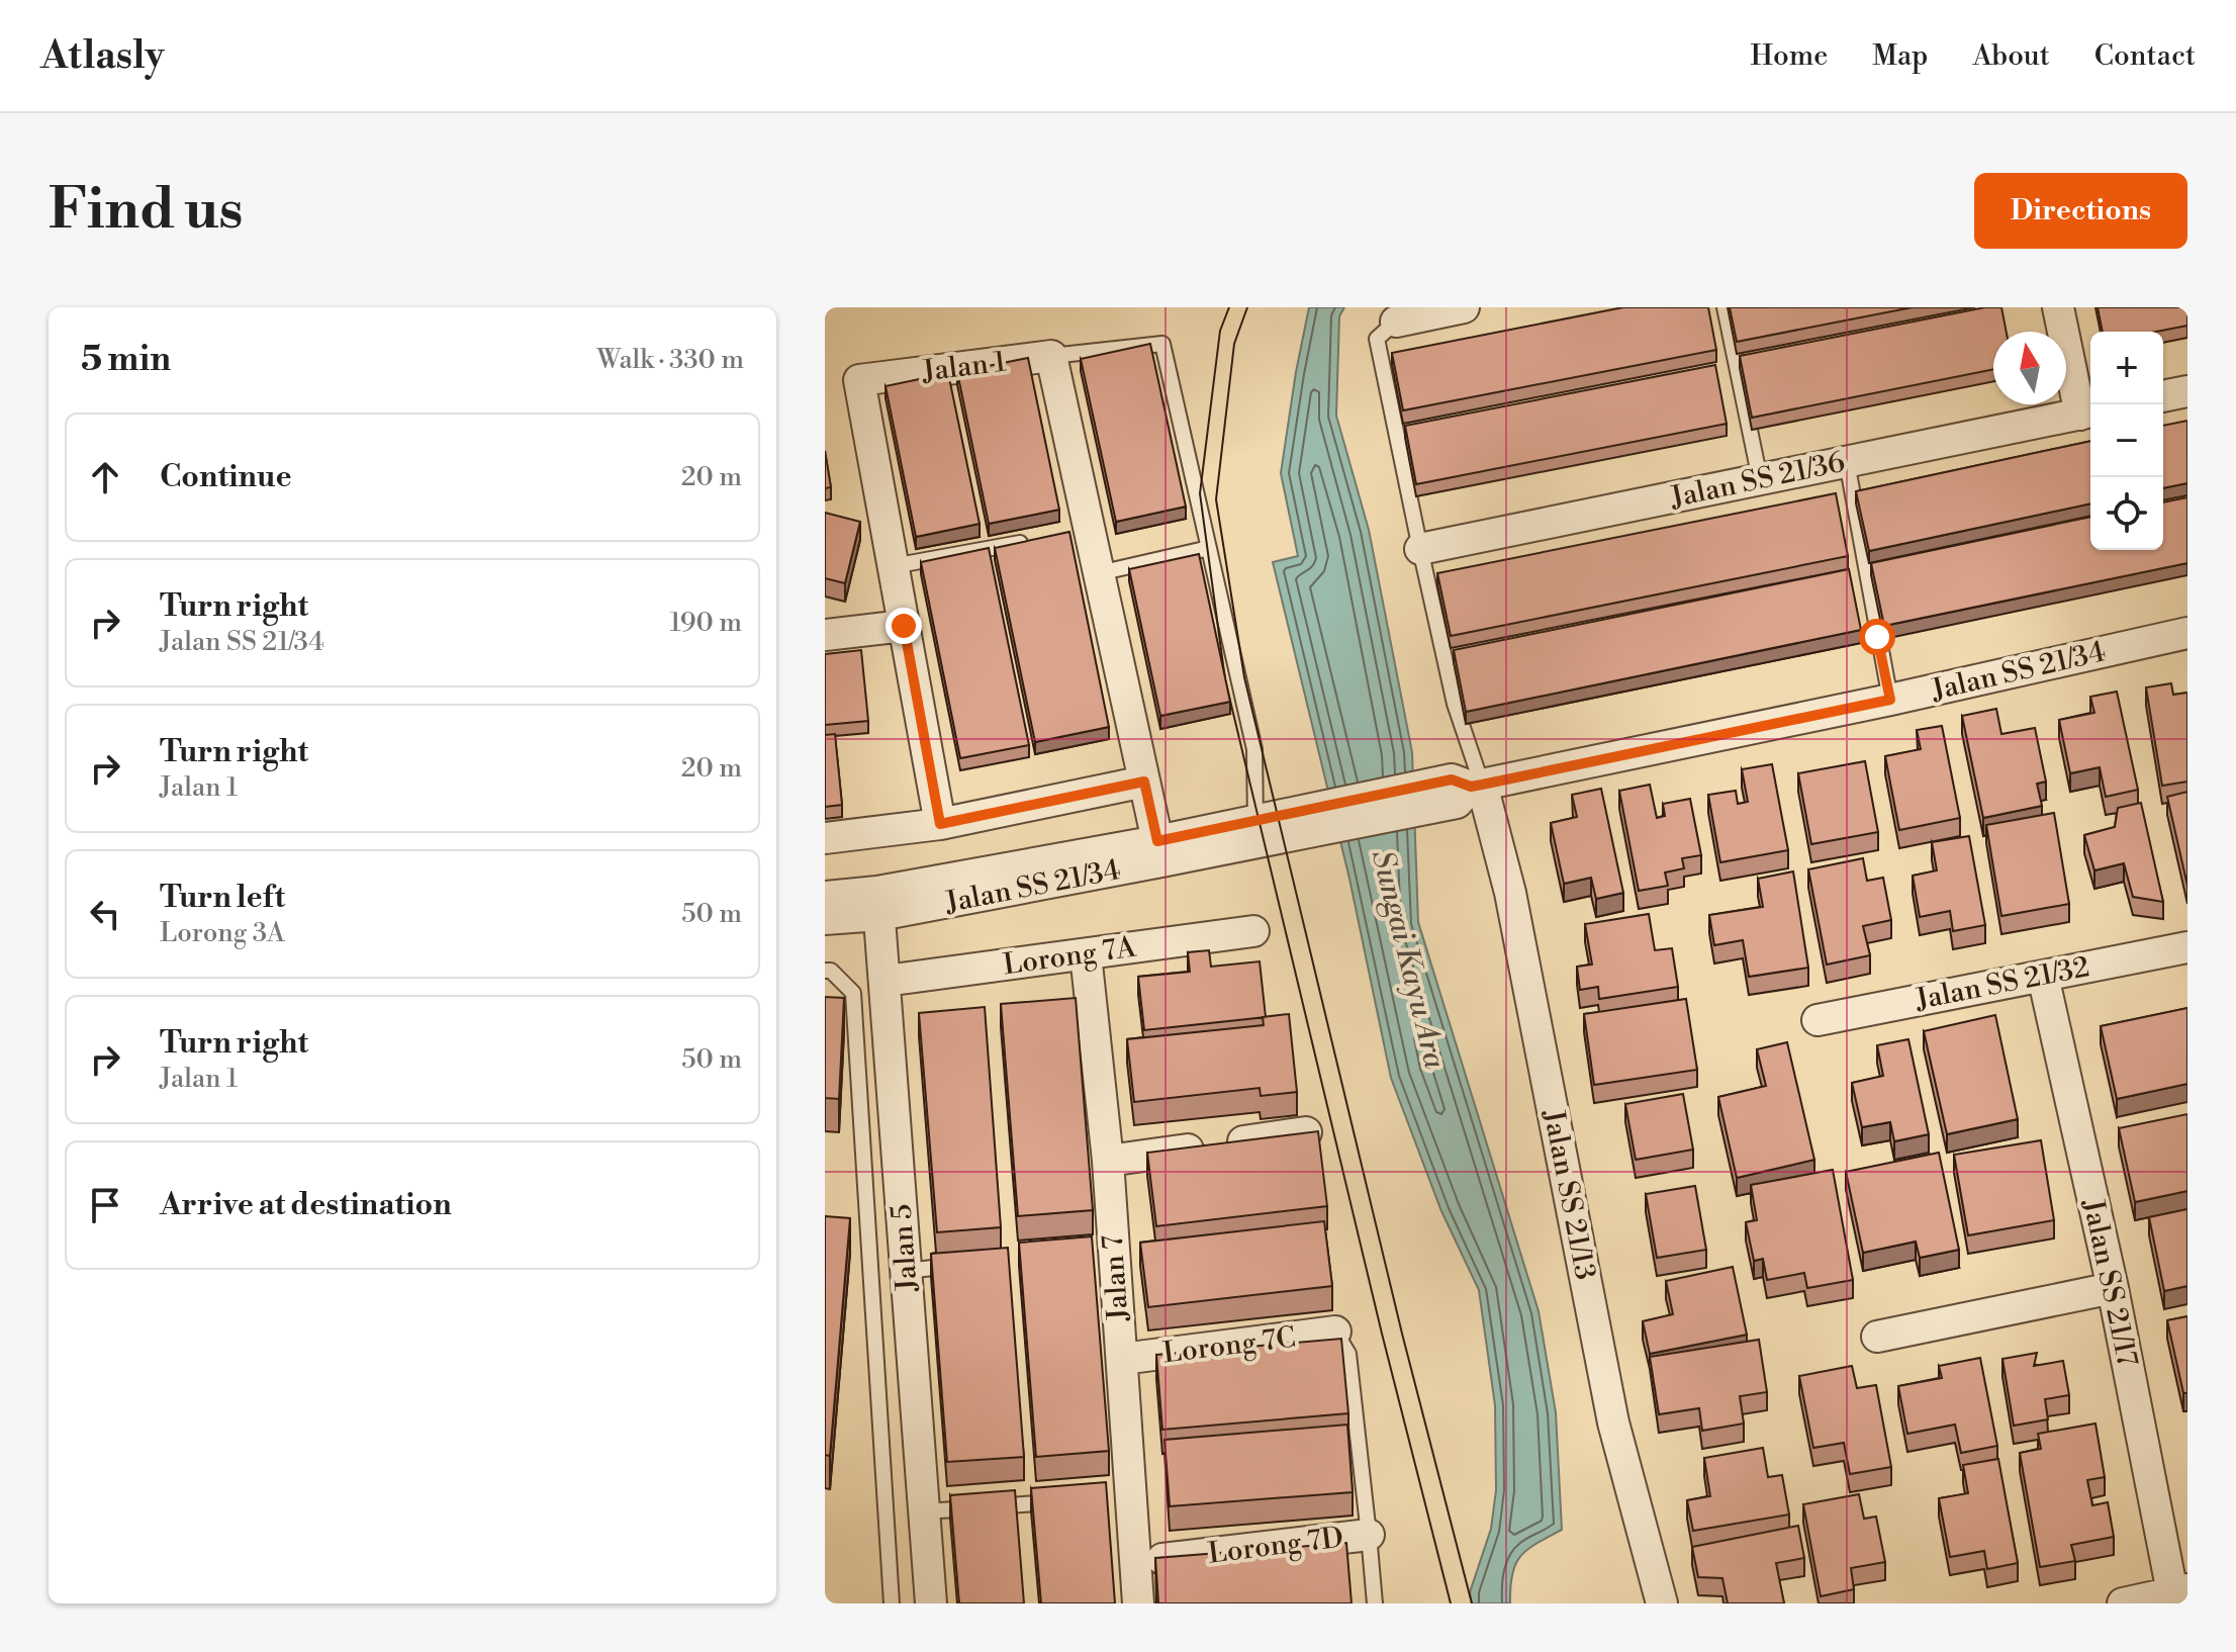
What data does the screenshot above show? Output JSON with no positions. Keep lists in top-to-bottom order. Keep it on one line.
{"streets":{"street":["Jalan 1","Jalan SS 21/36","Jalan SS 21/34","Lorong 7A","Jalan SS 21/32","Jalan SS 21/13","Jalan 5","Jalan 7","Jalan SS 21/17","Lorong 7C","Lorong 7D"]},"crossings":[["Jalan SS 21/34","Jalan SS 21/13"],["Jalan SS 21/34","Jalan 5"],["Lorong 7A","Jalan 5"],["Lorong 7A","Jalan 7"],["Jalan SS 21/32","Jalan SS 21/17"],["Jalan 7","Lorong 7C"],["Jalan 7","Lorong 7D"]],"water":["Sungai Kayu Ara"],"north":"top","page":{"header":"Atlasly","nav":["Home","Map","About","Contact"],"buttons":"Directions","title":"Find us","heading":["5 min","Walk · 330 m"],"map_buttons":["+","−"],"list":[["Continue","20 m"],["Turn right","Jalan SS 21/34","190 m"],["Turn right","Jalan 1","20 m"],["Turn left","Lorong 3A","50 m"],["Turn right","Jalan 1","50 m"],"Arrive at destination"]}}
